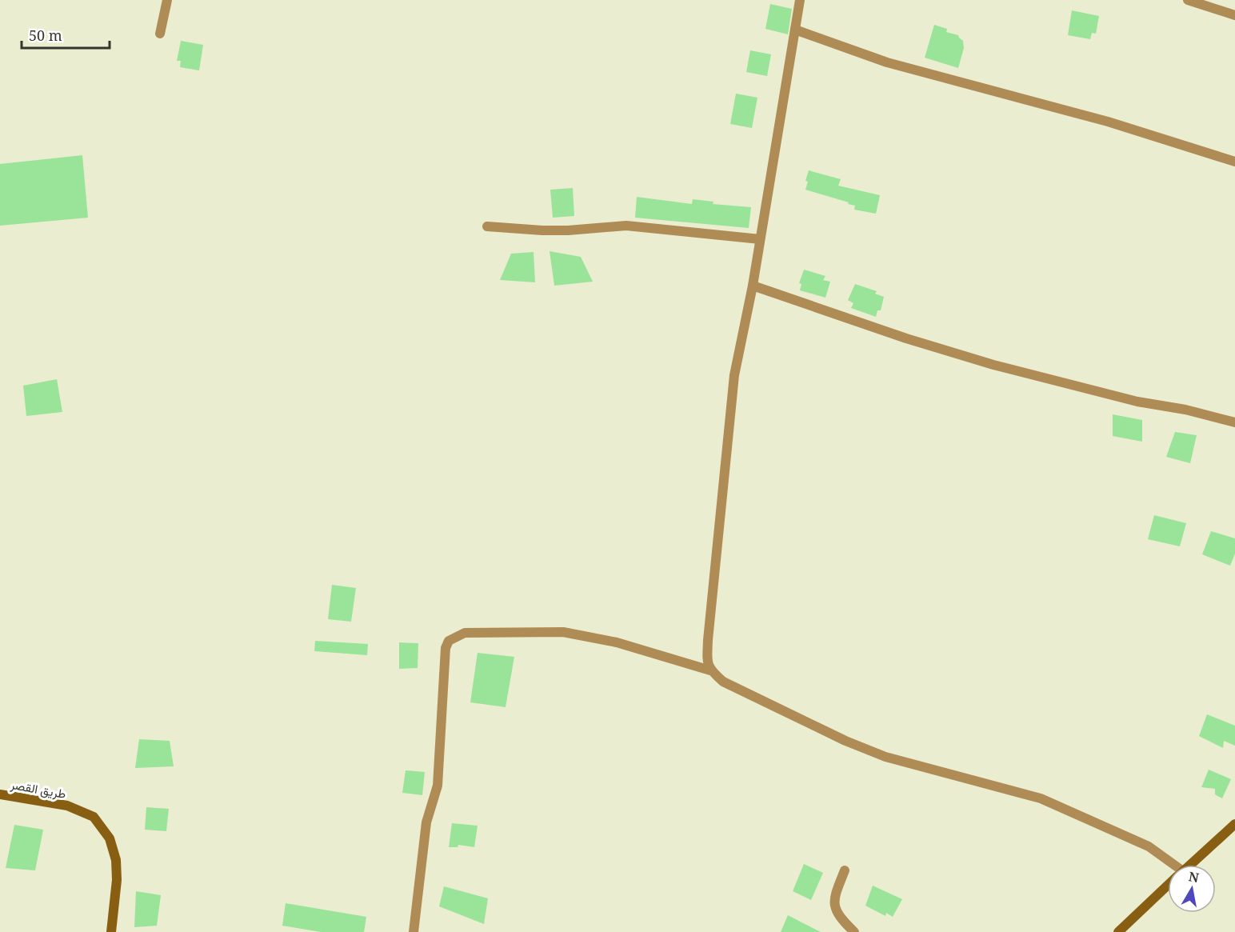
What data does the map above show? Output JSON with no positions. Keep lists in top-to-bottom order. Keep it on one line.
{"streets":{"street":["طريق القصر"]},"scale_bar":"50 m","north":"top"}
